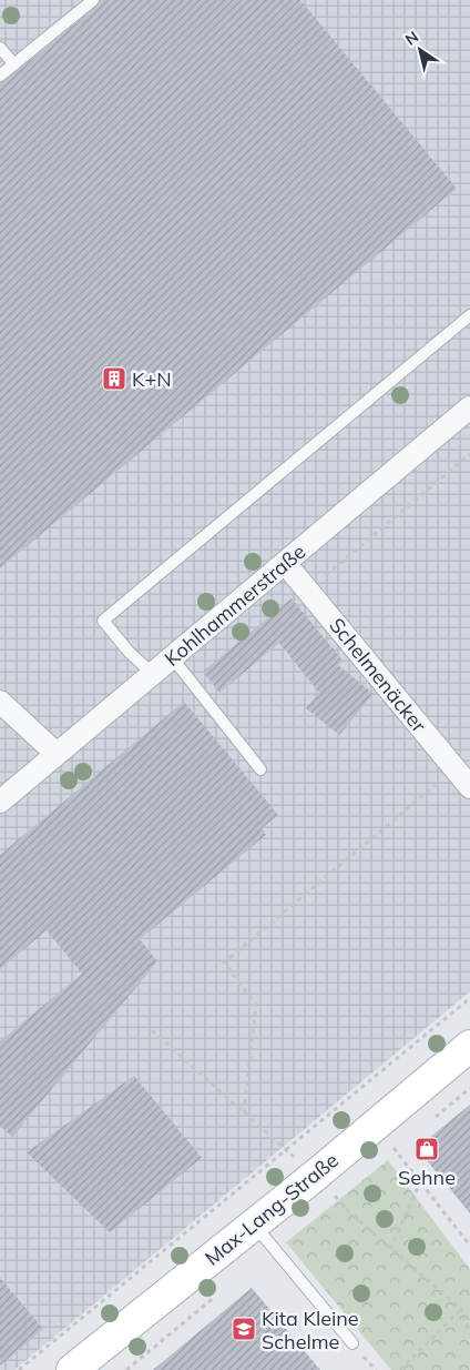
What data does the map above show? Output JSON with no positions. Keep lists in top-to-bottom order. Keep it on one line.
{"streets":{"main road":["Max-Lang-Straße"],"street":["Kohlhammerstraße","Schelmenäcker"]},"crossings":[["Kohlhammerstraße","Schelmenäcker"]],"places":{"building":["K+N"],"shop":["Sehne"],"school or university":["Kita Kleine Schelme"]},"north":"top left"}
